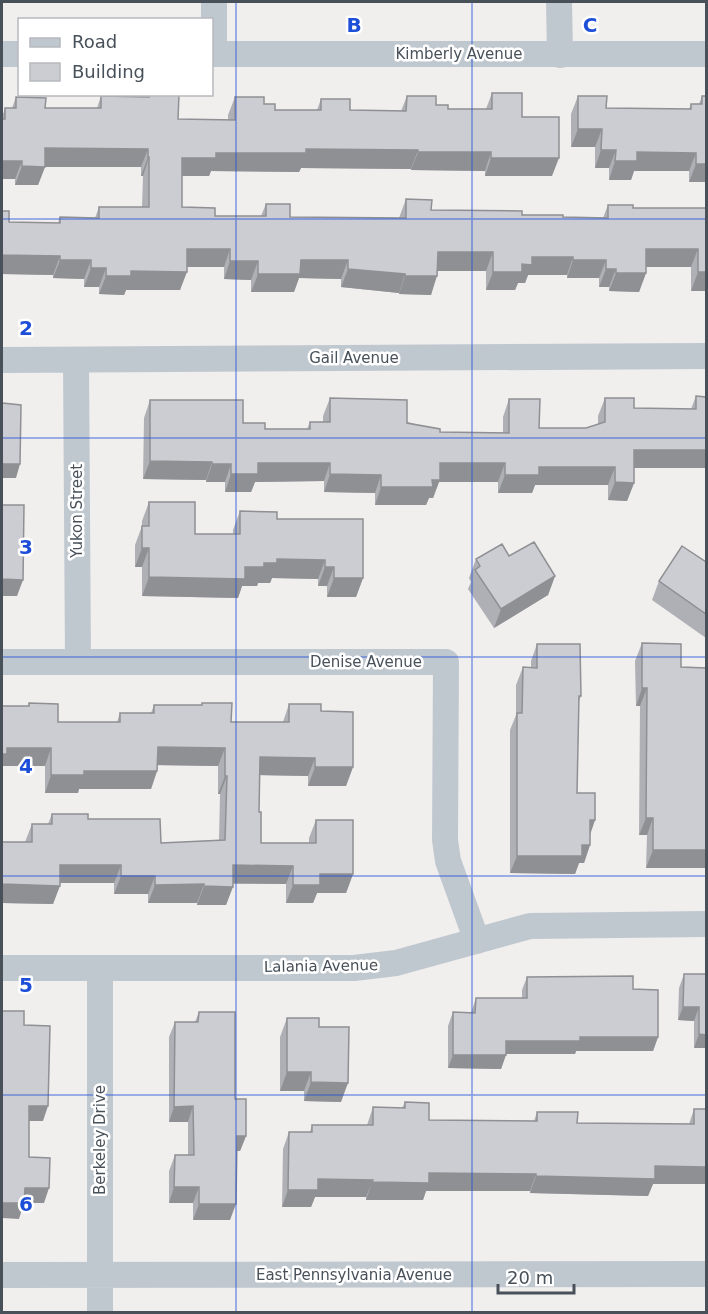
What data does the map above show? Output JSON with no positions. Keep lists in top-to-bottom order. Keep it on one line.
{"streets":{"street":["Kimberly Avenue","Gail Avenue","Yukon Street","Denise Avenue","Lalania Avenue","Berkeley Drive","East Pennsylvania Avenue"]},"crossings":[["Gail Avenue","Yukon Street"],["Yukon Street","Denise Avenue"],["Denise Avenue","Lalania Avenue"],["Lalania Avenue","Berkeley Drive"],["Berkeley Drive","East Pennsylvania Avenue"]],"legend":["Road","Building"],"scale_bar":"20 m","grid":{"columns":["B","C"],"rows":["2","3","4","5","6"]}}
